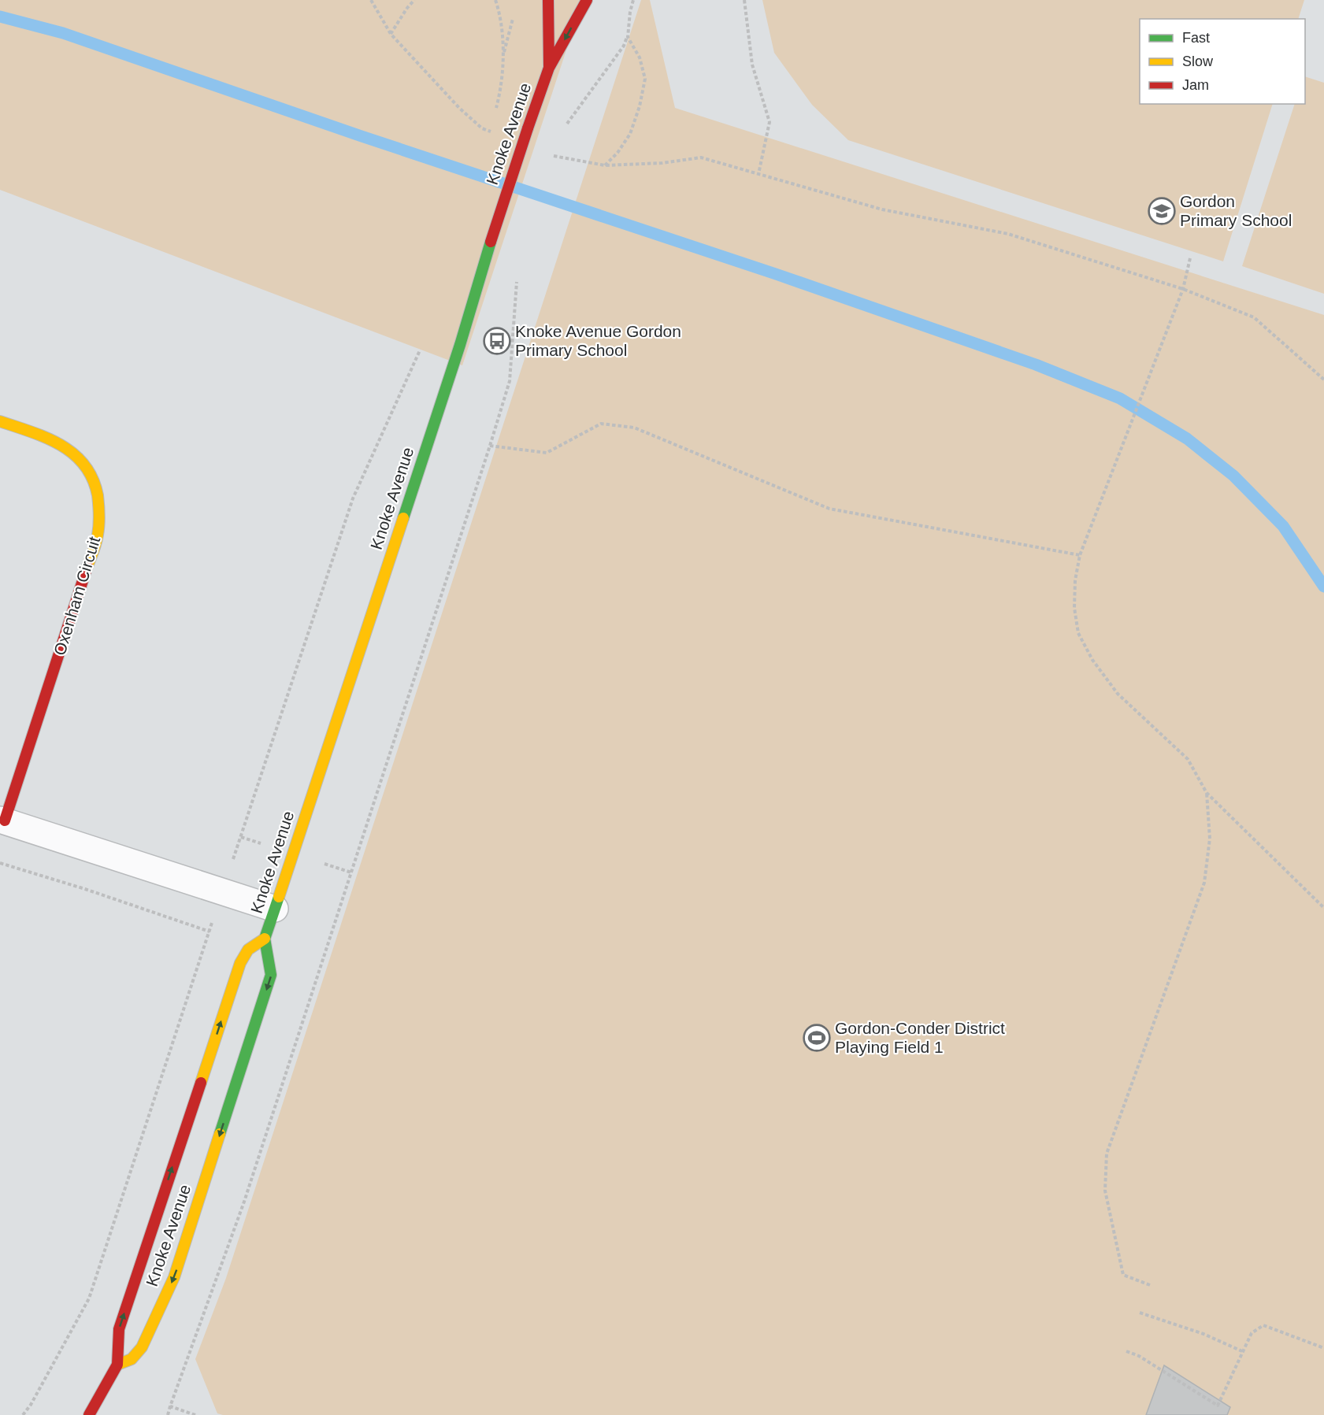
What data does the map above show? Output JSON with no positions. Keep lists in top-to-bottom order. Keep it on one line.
{"streets":{"street":["Knoke Avenue","Oxenham Circuit"]},"crossings":[["Knoke Avenue","Oxenham Circuit"]],"places":{"school or university":["Gordon Primary School"],"bus stop":["Knoke Avenue Gordon Primary School"],"sports":["Gordon-Conder District Playing Field 1"]},"legend":["Fast","Slow","Jam"]}
